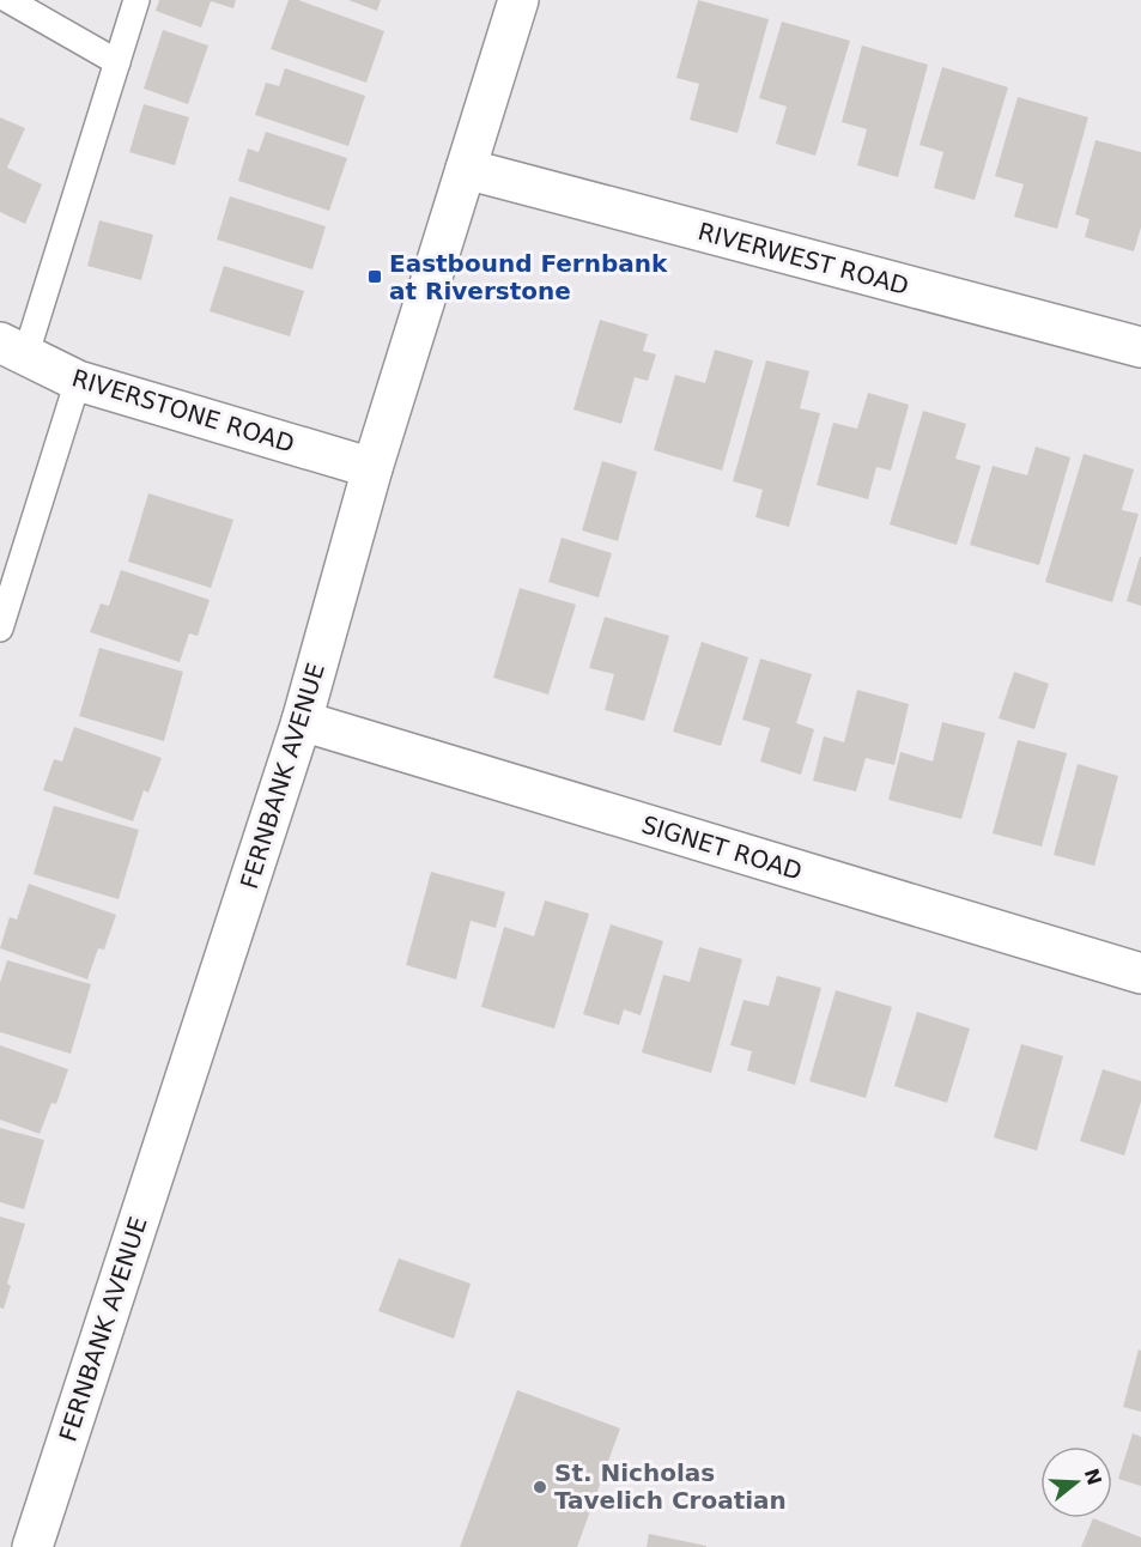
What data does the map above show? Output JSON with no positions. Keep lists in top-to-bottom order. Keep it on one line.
{"streets":{"street":["RIVERWEST ROAD","RIVERSTONE ROAD","FERNBANK AVENUE","SIGNET ROAD"]},"crossings":[["RIVERWEST ROAD","FERNBANK AVENUE"],["RIVERSTONE ROAD","FERNBANK AVENUE"],["FERNBANK AVENUE","SIGNET ROAD"]],"places":{"transit":["Eastbound Fernbank at Riverstone"],"other":["St. Nicholas Tavelich Croatian"]},"north":"right"}
